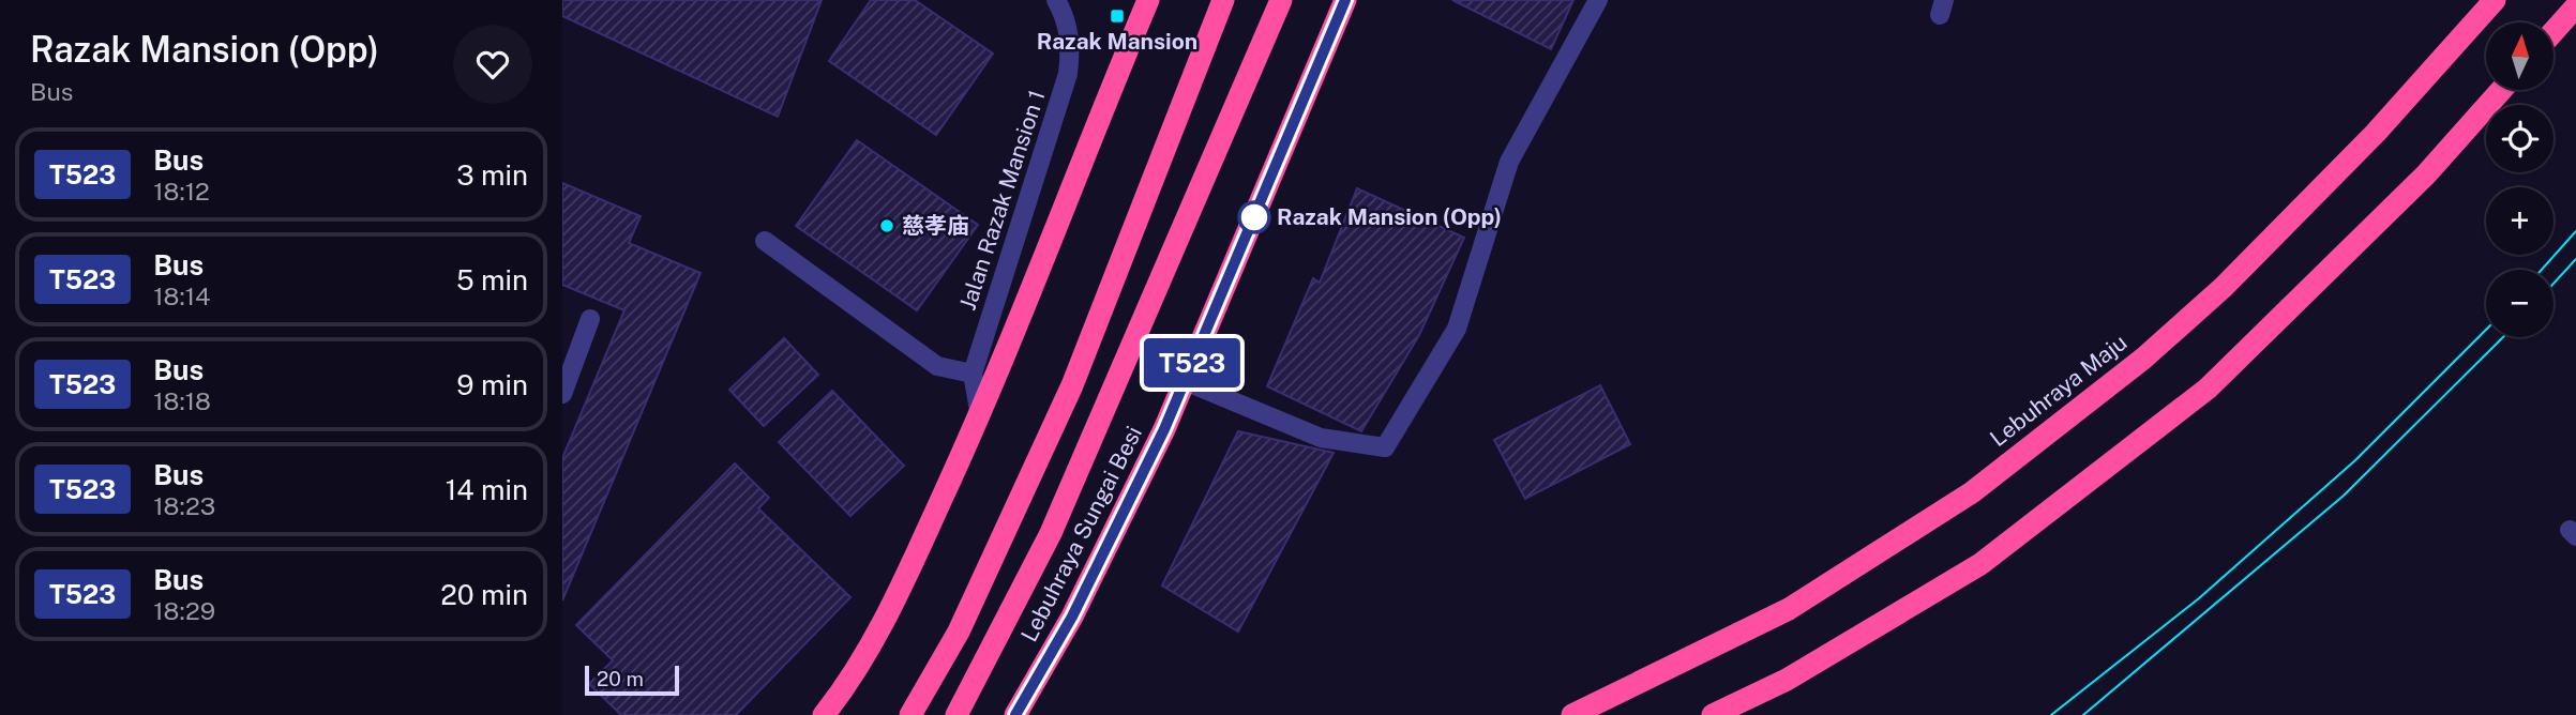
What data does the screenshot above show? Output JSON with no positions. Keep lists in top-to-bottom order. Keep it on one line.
{"streets":{"highway":["Lebuhraya Maju","Lebuhraya Sungai Besi"],"street":["Jalan Razak Mansion 1"]},"places":{"transit":["Razak Mansion"],"other":["Razak Mansion (Opp)","慈孝庙"]},"lines":["bus line T523"],"scale_bar":"20 m","north":"top","page":{"heading":["Razak Mansion (Opp)","Bus"],"on_map":"T523","map_buttons":["+","−"],"list":[{"mark":"T523","name":"Bus","note":"18:12","value":"3 min"},{"mark":"T523","name":"Bus","note":"18:14","value":"5 min"},{"mark":"T523","name":"Bus","note":"18:18","value":"9 min"},{"mark":"T523","name":"Bus","note":"18:23","value":"14 min"},{"mark":"T523","name":"Bus","note":"18:29","value":"20 min"}],"scale":"20 m"}}
